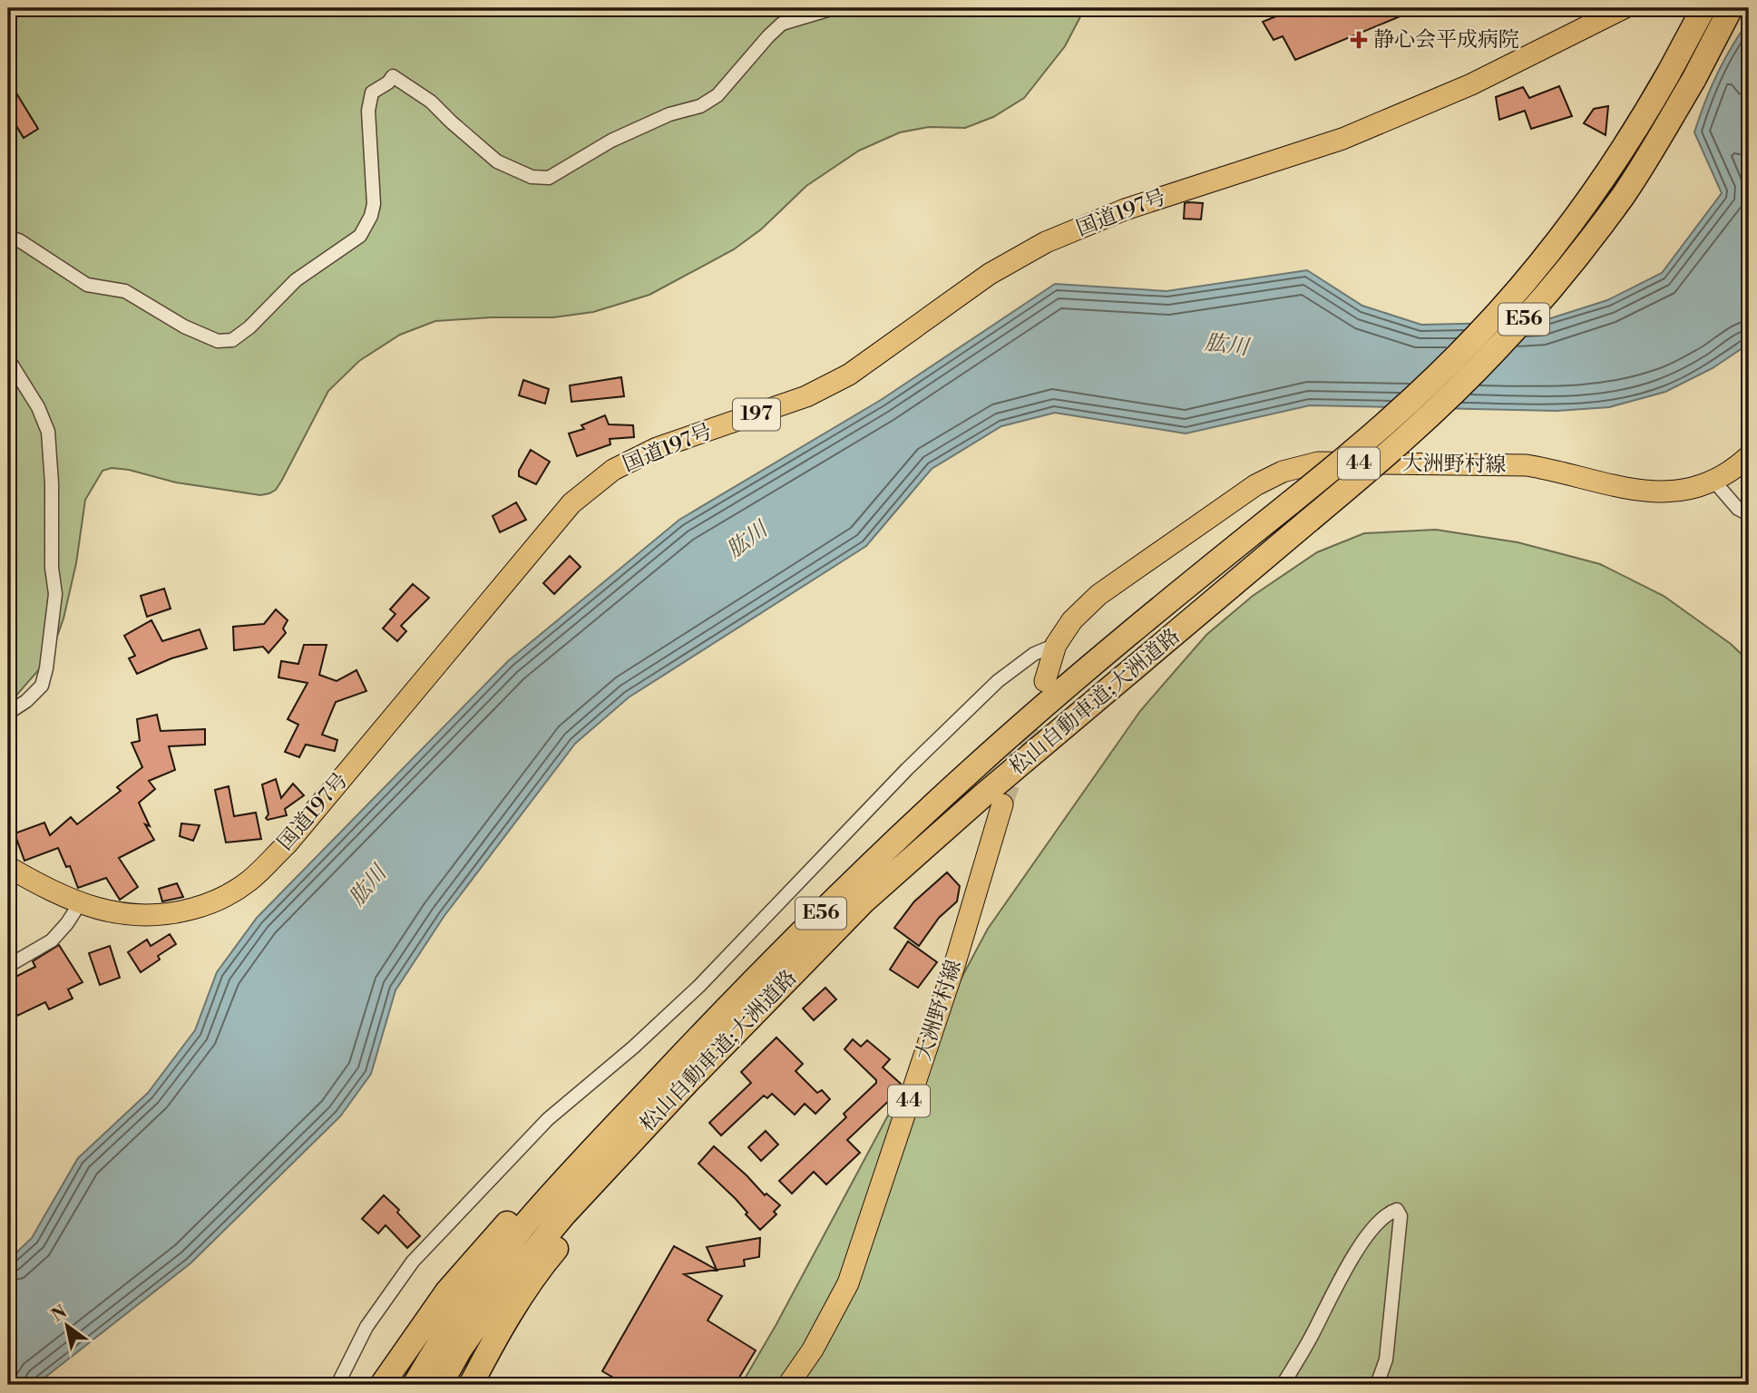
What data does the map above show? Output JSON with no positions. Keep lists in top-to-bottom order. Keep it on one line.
{"streets":{"highway":["E56","松山自動車道;大洲道路"],"main road":["国道197号","197","44","大洲野村線"]},"water":["肱川"],"places":{"health":["静心会平成病院"]},"north":"top left"}
